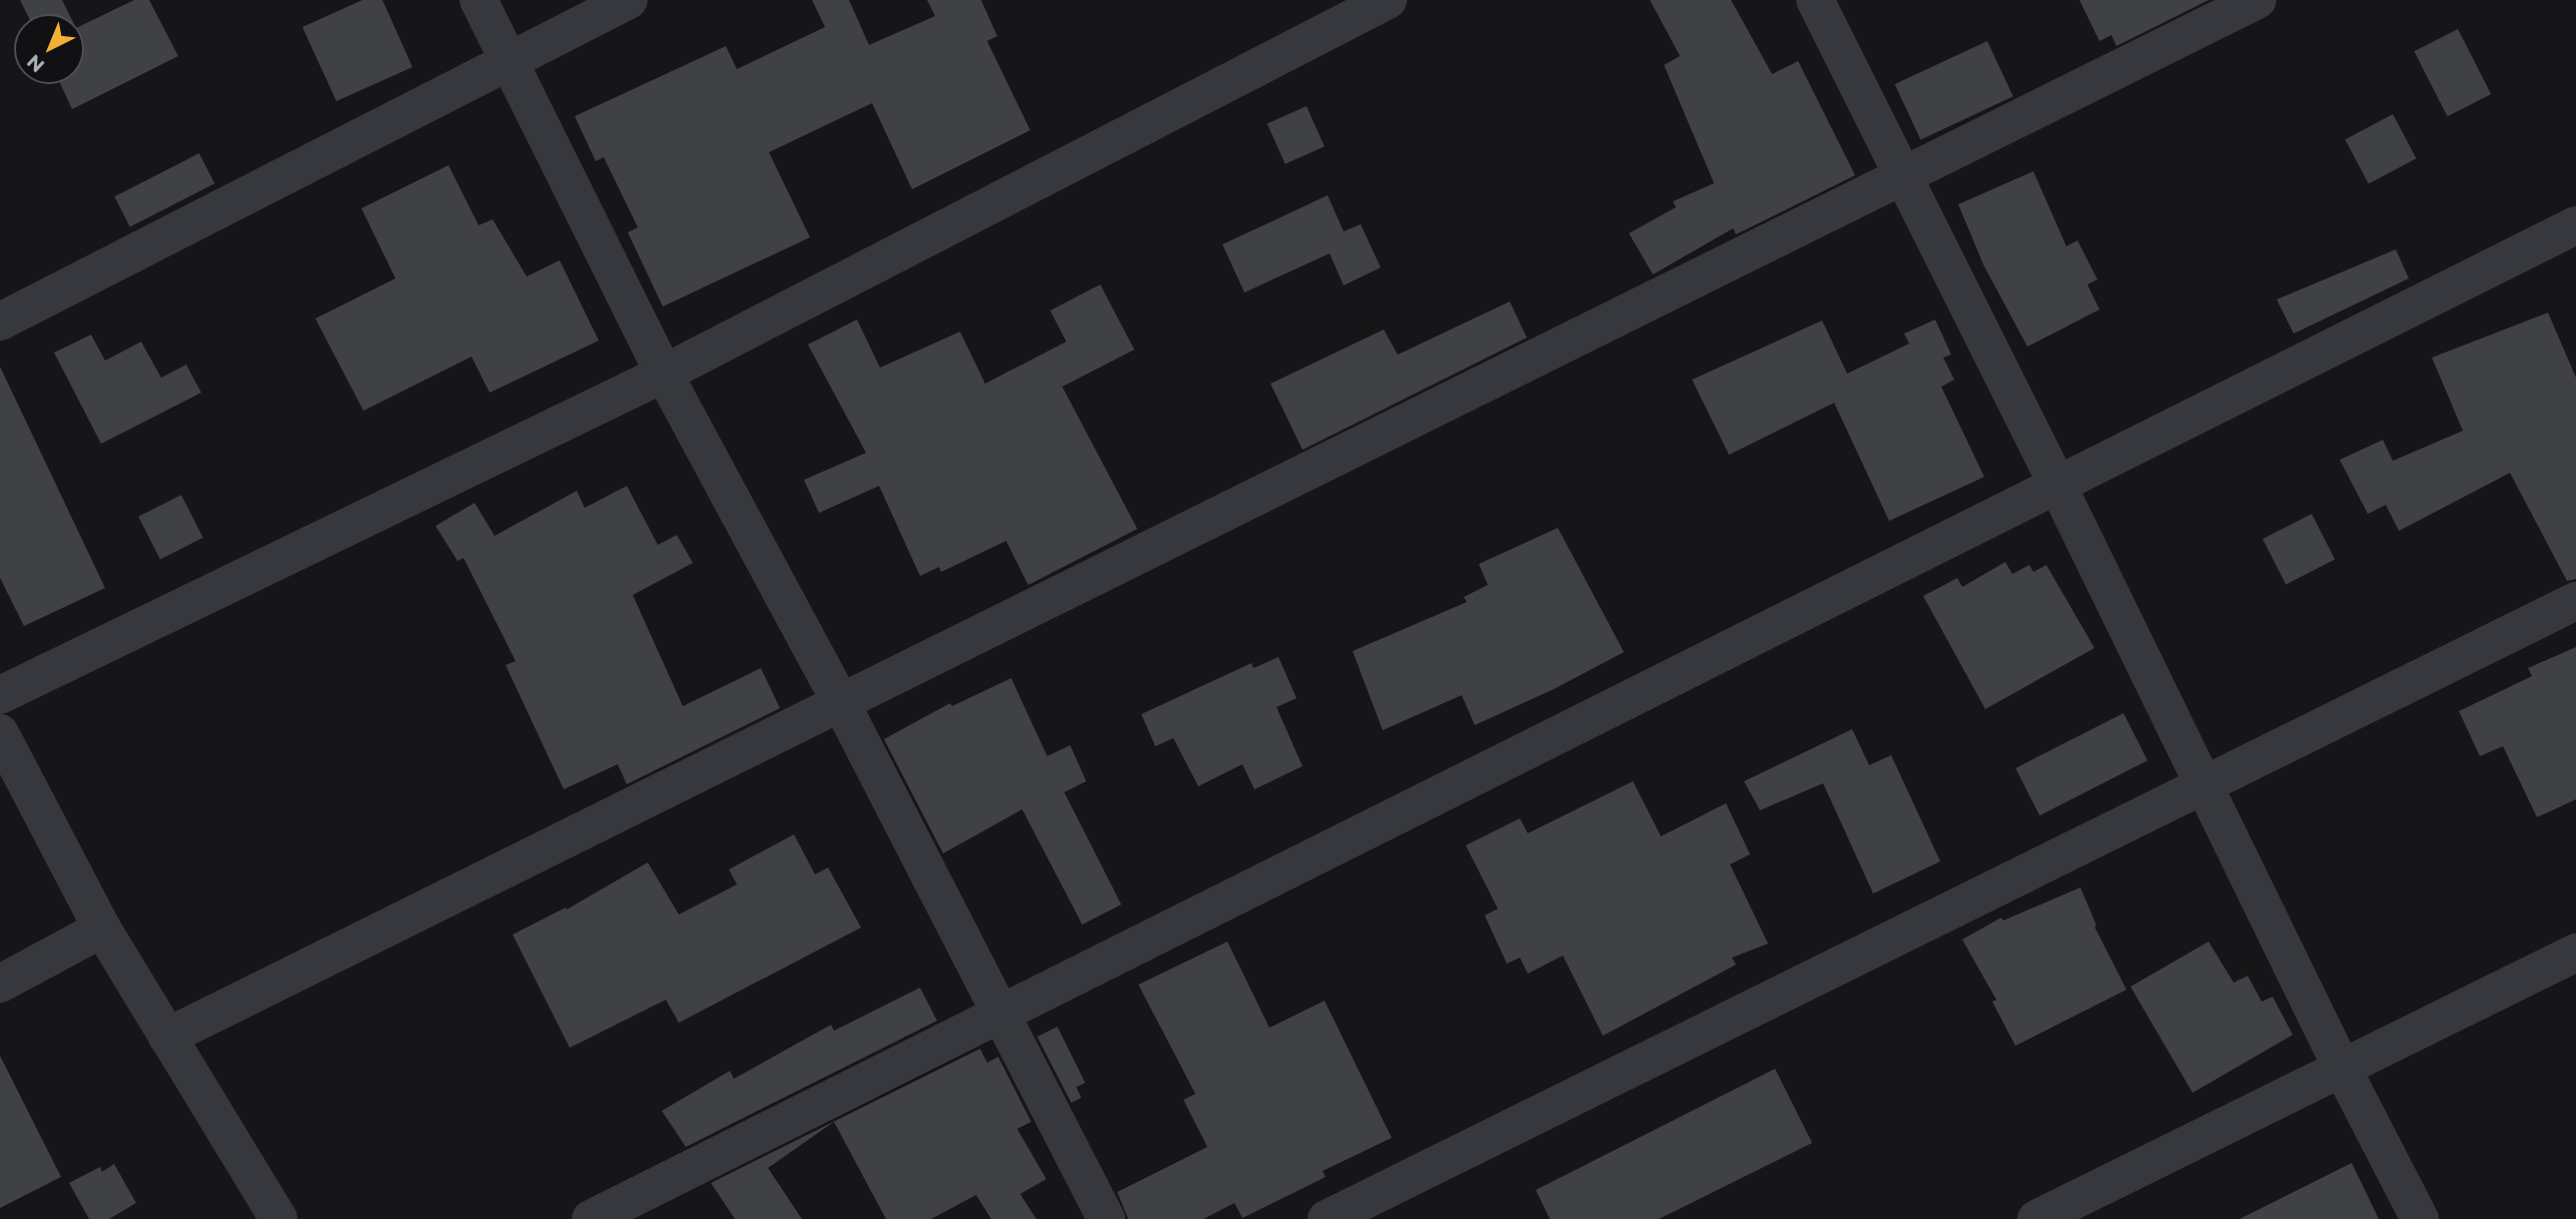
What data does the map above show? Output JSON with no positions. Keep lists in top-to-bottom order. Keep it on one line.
{"north":"bottom left"}
